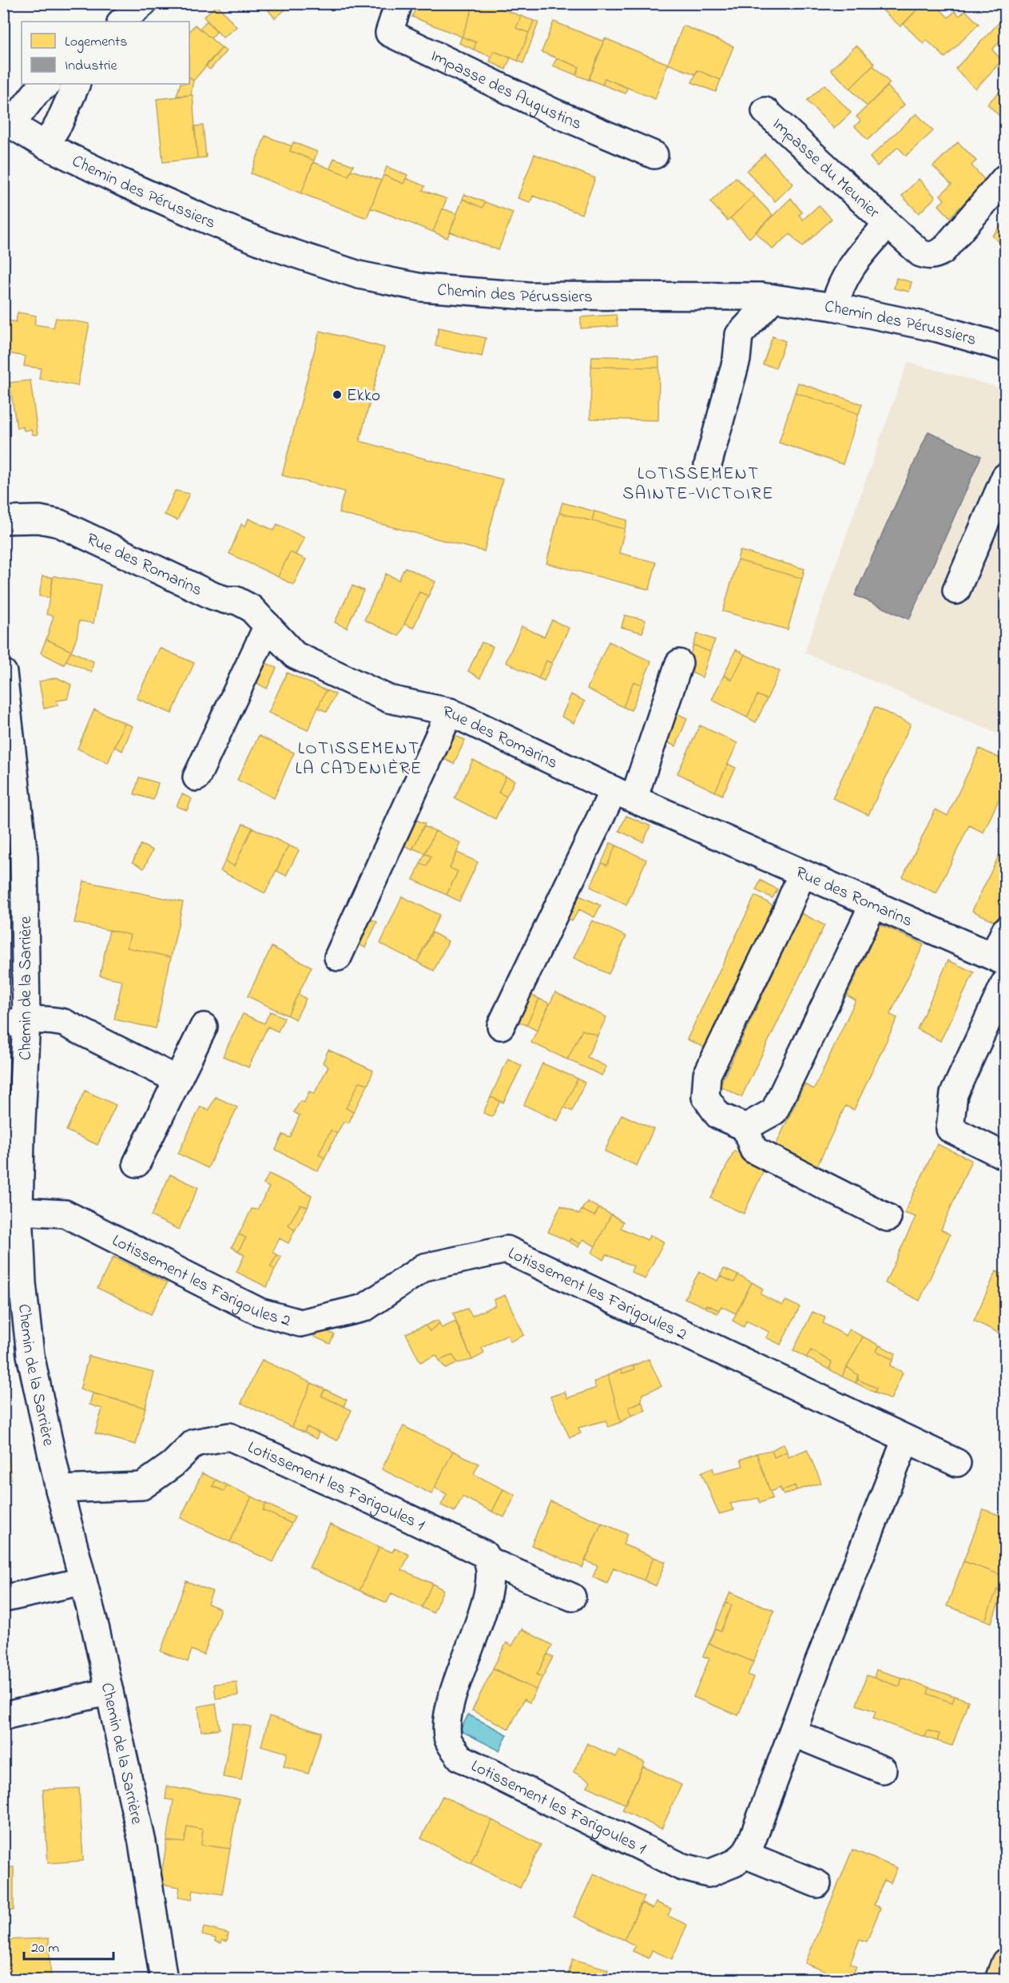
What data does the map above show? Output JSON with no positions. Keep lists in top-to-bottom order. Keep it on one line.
{"streets":{"street":["Impasse des Augustins","Impasse du Meunier","Chemin des Pérussiers","Rue des Romarins","Chemin de la Sarrière","Lotissement les Farigoules 2","Lotissement les Farigoules 1"]},"crossings":[["Chemin de la Sarrière","Lotissement les Farigoules 2"],["Chemin de la Sarrière","Lotissement les Farigoules 1"]],"districts":["LOTISSEMENT SAINTE-VICTOIRE","LOTISSEMENT LA CADENIÈRE"],"places":["Ekko"],"legend":["Logements","Industrie"],"scale_bar":"20 m"}
